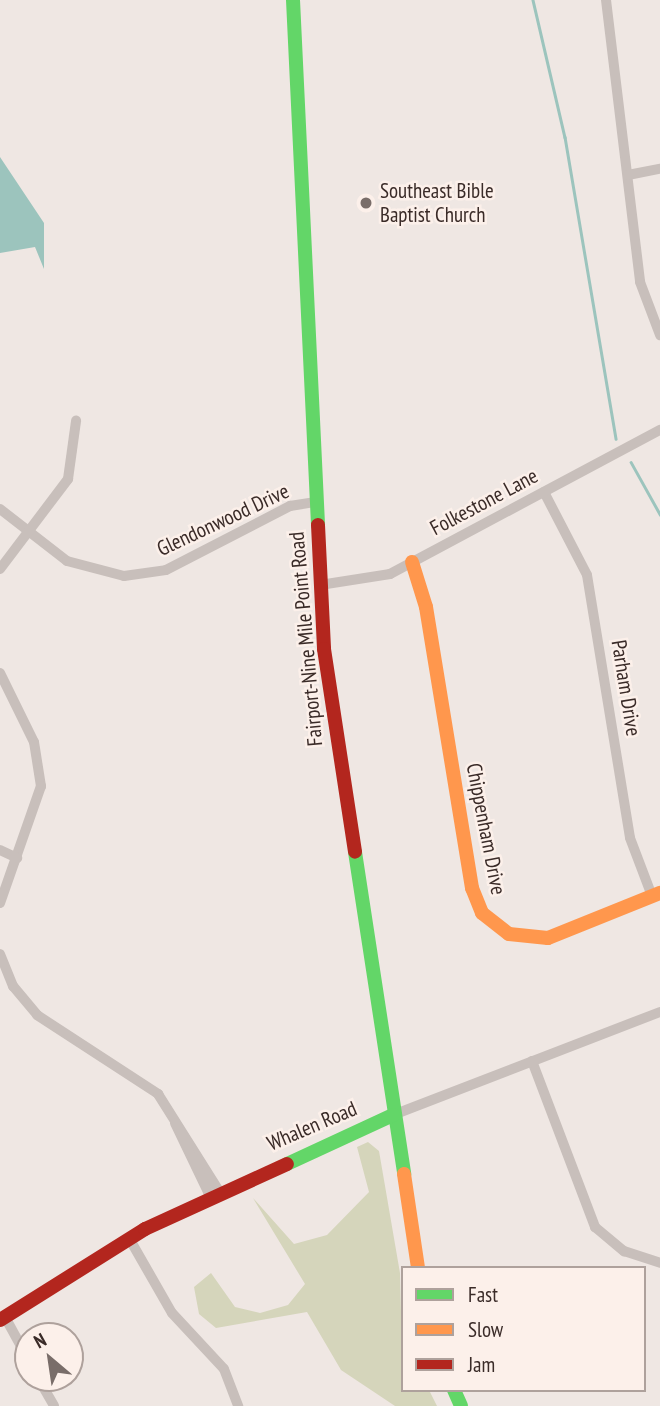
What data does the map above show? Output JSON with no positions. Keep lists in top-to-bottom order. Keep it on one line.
{"streets":{"main road":["Fairport-Nine Mile Point Road","Chippenham Drive","Whalen Road"],"street":["Folkestone Lane","Glendonwood Drive","Parham Drive"]},"crossings":[["Folkestone Lane","Fairport-Nine Mile Point Road"],["Folkestone Lane","Parham Drive"],["Folkestone Lane","Chippenham Drive"],["Glendonwood Drive","Fairport-Nine Mile Point Road"],["Fairport-Nine Mile Point Road","Whalen Road"],["Parham Drive","Chippenham Drive"]],"places":["Southeast Bible Baptist Church"],"legend":["Fast","Slow","Jam"],"north":"top left"}
